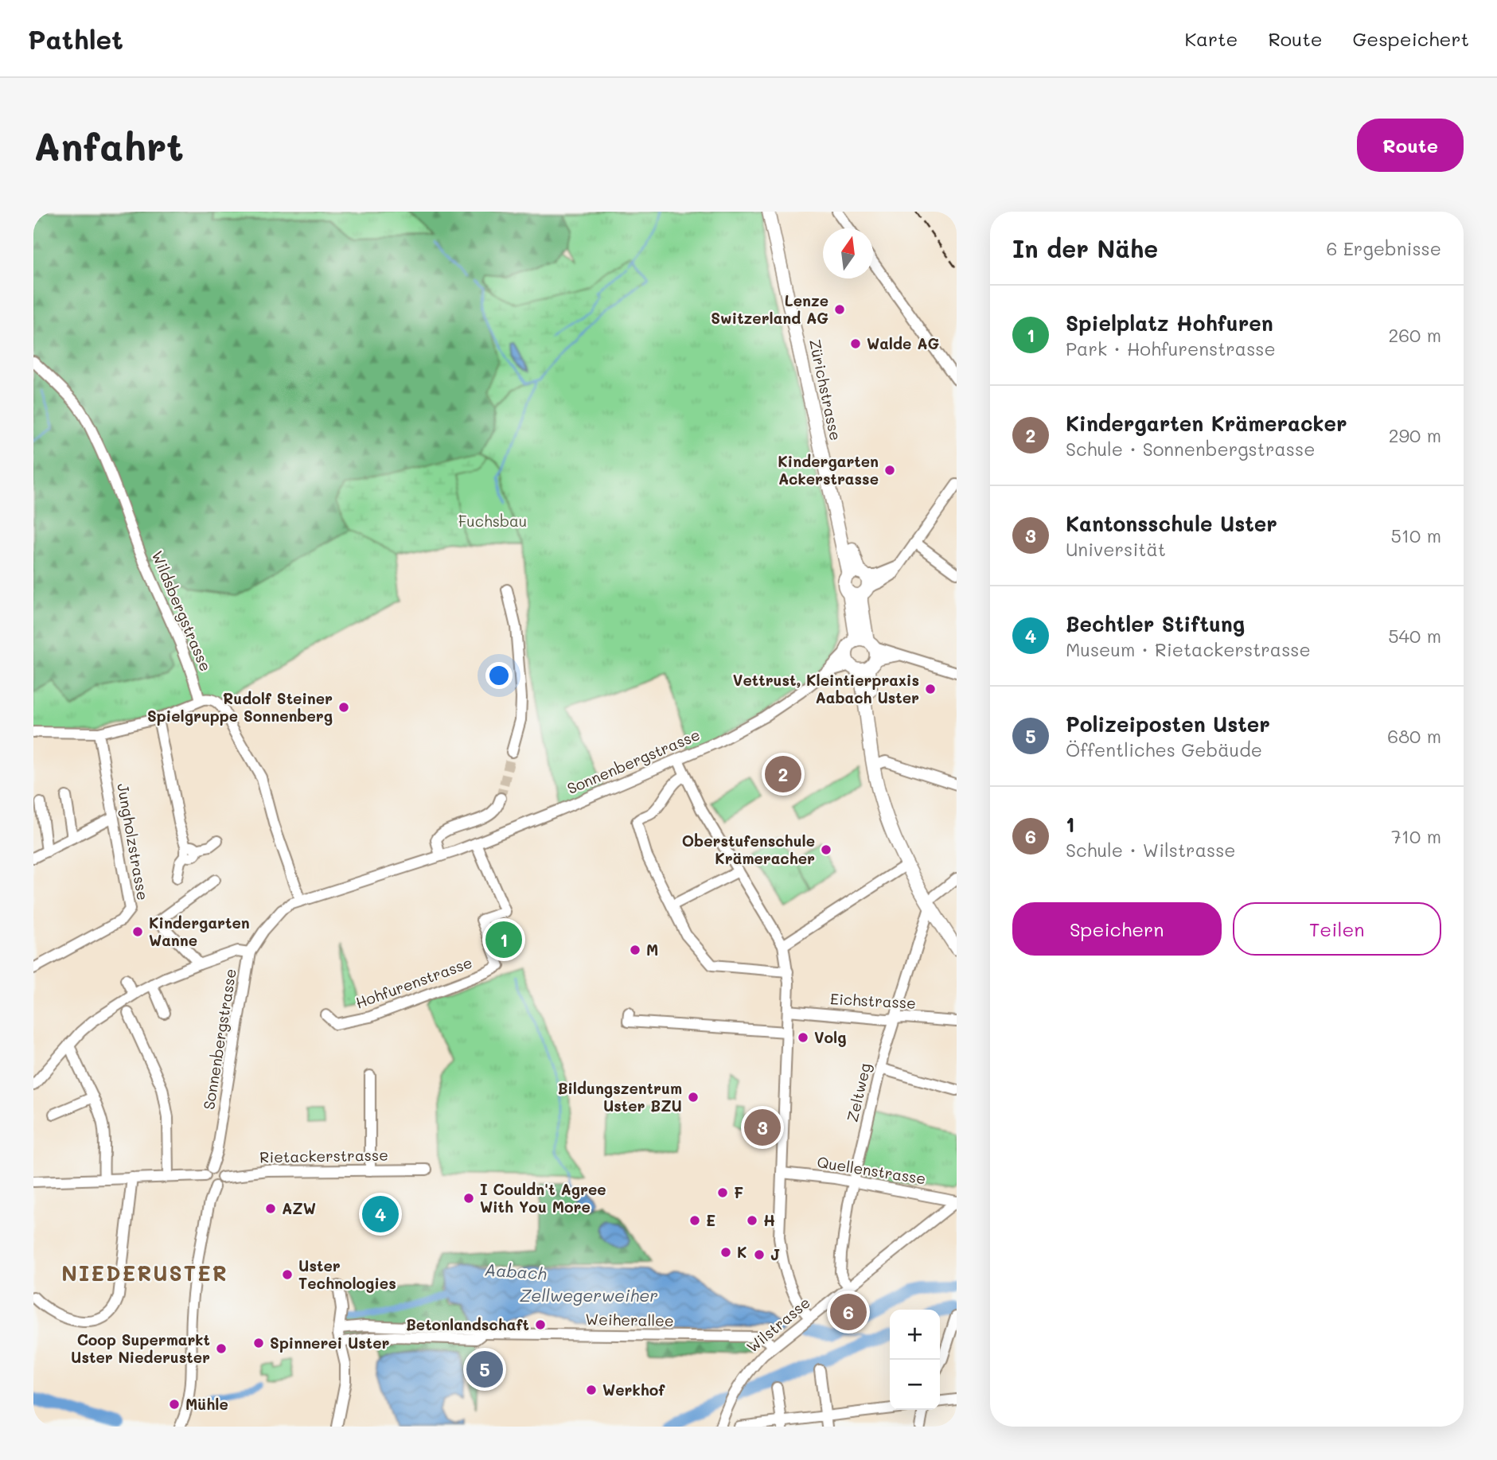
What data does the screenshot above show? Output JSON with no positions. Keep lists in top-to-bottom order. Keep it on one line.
{"streets":{"main road":["Zürichstrasse"],"street":["Wildsbergstrasse","Sonnenbergstrasse","Jungholzstrasse","Hohfurenstrasse","Eichstrasse","Zeltweg","Rietackerstrasse","Quellenstrasse","Weiherallee","Wilstrasse"]},"crossings":[["Zürichstrasse","Sonnenbergstrasse"],["Zürichstrasse","Zeltweg"],["Sonnenbergstrasse","Hohfurenstrasse"],["Sonnenbergstrasse","Rietackerstrasse"],["Eichstrasse","Zeltweg"],["Zeltweg","Quellenstrasse"],["Zeltweg","Wilstrasse"],["Quellenstrasse","Wilstrasse"],["Weiherallee","Wilstrasse"]],"districts":["NIEDERUSTER"],"water":["Aabach","Zellwegerweiher"],"parks":["Fuchsbau"],"places":["Lenze Switzerland AG","Walde AG","Kindergarten Ackerstrasse","Vettrust, Kleintierpraxis Aabach Uster","Rudolf Steiner Spielgruppe Sonnenberg","Oberstufenschule Krämeracher","Kindergarten Wanne","M","Volg","Bildungszentrum Uster BZU","F","I Couldn't Agree With You More","AZW","E","H","K","J","Uster Technologies","Betonlandschaft","Spinnerei Uster","Coop Supermarkt Uster Niederuster","Werkhof","Mühle"],"north":"top","page":{"header":"Pathlet","nav":["Karte","Route","Gespeichert"],"buttons":["Route",["Speichern","Teilen"]],"title":"Anfahrt","heading":["In der Nähe","6 Ergebnisse"],"list":[{"mark":"1","name":"Spielplatz Hohfuren","note":"Park · Hohfurenstrasse","value":"260 m"},{"mark":"2","name":"Kindergarten Krämeracker","note":"Schule · Sonnenbergstrasse","value":"290 m"},{"mark":"3","name":"Kantonsschule Uster","note":"Universität","value":"510 m"},{"mark":"4","name":"Bechtler Stiftung","note":"Museum · Rietackerstrasse","value":"540 m"},{"mark":"5","name":"Polizeiposten Uster","note":"Öffentliches Gebäude","value":"680 m"},{"mark":"6","name":"1","note":"Schule · Wilstrasse","value":"710 m"}],"pins":["2","1","3","4","6","5"],"map_buttons":["+","−"]}}
